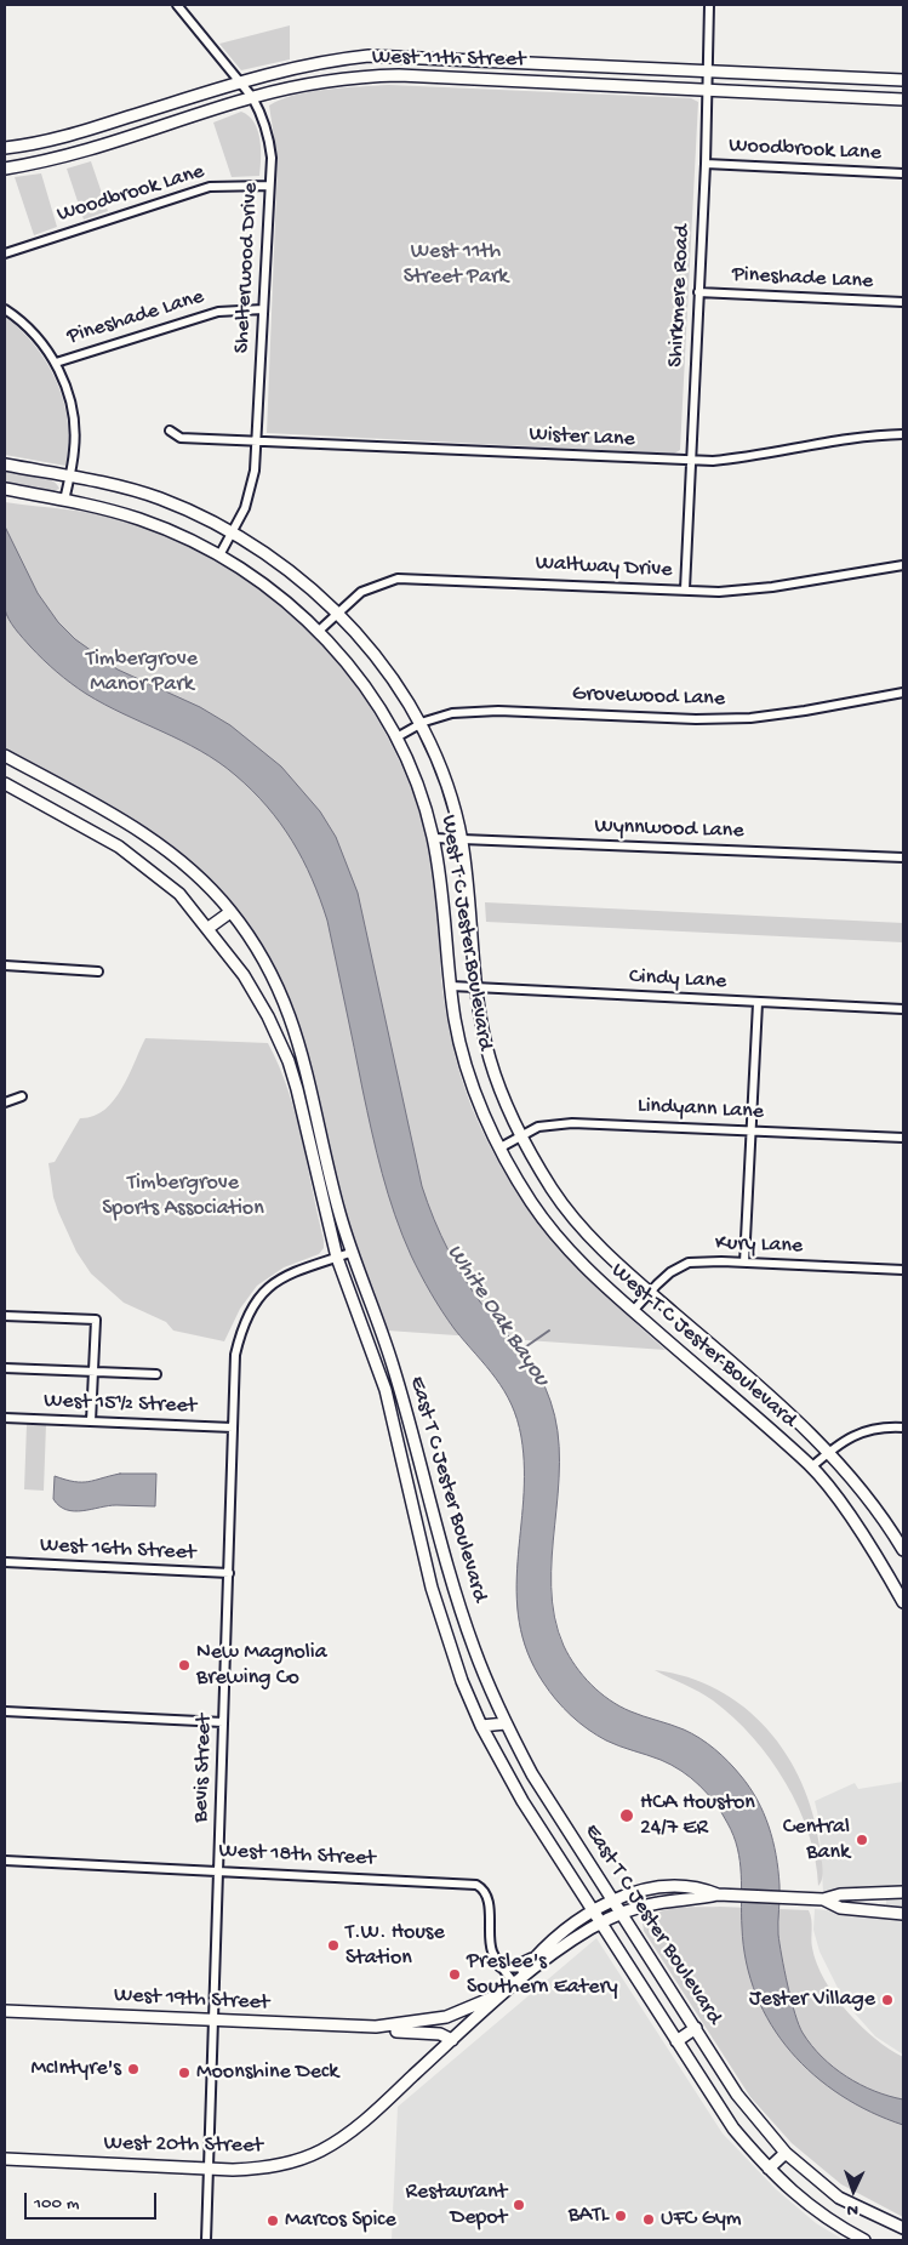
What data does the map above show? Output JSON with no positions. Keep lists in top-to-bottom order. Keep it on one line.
{"streets":{"main road":["West 11th Street","West T C Jester Boulevard","East T C Jester Boulevard","West 19th Street","West 20th Street"],"street":["Woodbrook Lane","Shelterwood Drive","Pineshade Lane","Shirkmere Road","Wister Lane","Waltway Drive","Grovewood Lane","Wynnwood Lane","Cindy Lane","Lindyann Lane","Kury Lane","West 15½ Street","West 16th Street","Bevis Street","West 18th Street"]},"crossings":[["West 11th Street","Shelterwood Drive"],["West 11th Street","Shirkmere Road"],["Woodbrook Lane","Shelterwood Drive"],["Woodbrook Lane","Shirkmere Road"],["Shelterwood Drive","Pineshade Lane"],["Shelterwood Drive","Wister Lane"],["Shelterwood Drive","West T C Jester Boulevard"],["Pineshade Lane","Shirkmere Road"],["Shirkmere Road","Wister Lane"],["Shirkmere Road","Waltway Drive"],["Waltway Drive","West T C Jester Boulevard"],["Grovewood Lane","West T C Jester Boulevard"],["Wynnwood Lane","West T C Jester Boulevard"],["West T C Jester Boulevard","Cindy Lane"],["West T C Jester Boulevard","Lindyann Lane"],["West T C Jester Boulevard","Kury Lane"],["West 15½ Street","Bevis Street"],["East T C Jester Boulevard","Bevis Street"],["East T C Jester Boulevard","West 20th Street"],["West 16th Street","Bevis Street"],["Bevis Street","West 18th Street"],["Bevis Street","West 19th Street"],["Bevis Street","West 20th Street"],["West 18th Street","West 20th Street"],["West 19th Street","West 20th Street"]],"water":["White Oak Bayou"],"parks":["West 11th Street Park","Timbergrove Manor Park","Timbergrove Sports Association"],"places":["New Magnolia Brewing Co","HCA Houston 24/7 ER","Central Bank","T.W. House Station","Preslee's Southern Eatery","Jester Village","McIntyre's","Moonshine Deck","Restaurant Depot","BATL","UFC Gym","Marcos Spice"],"scale_bar":"100 m","north":"bottom"}
